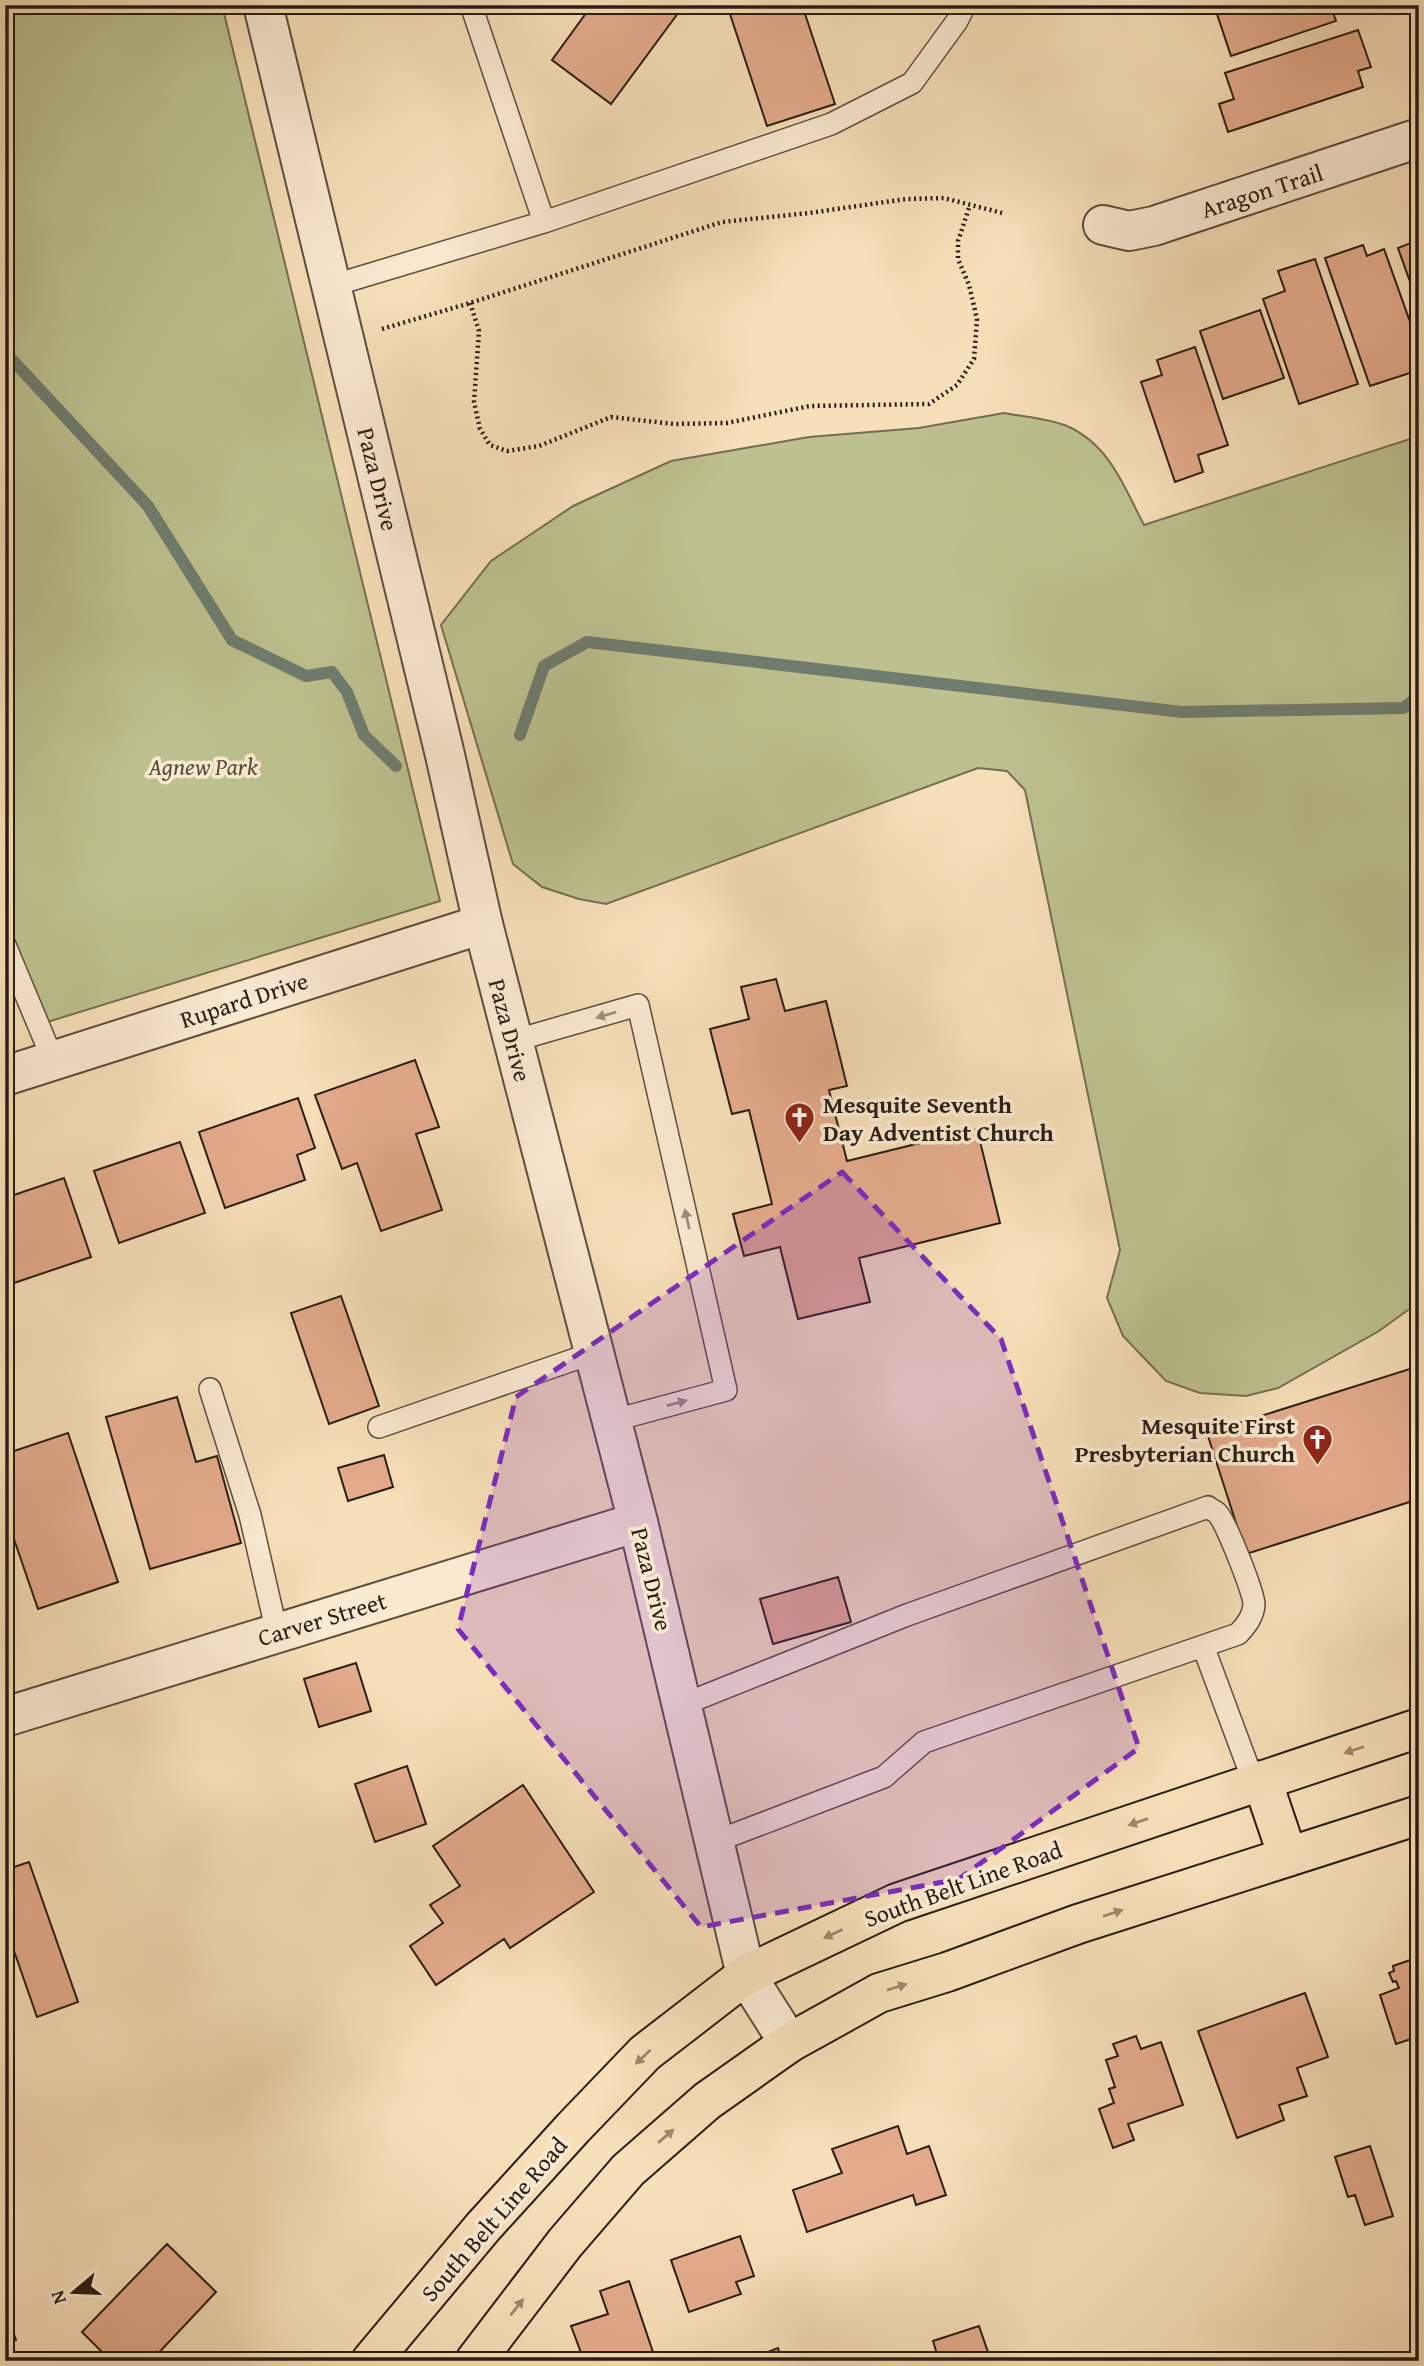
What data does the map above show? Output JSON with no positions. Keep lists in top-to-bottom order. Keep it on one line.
{"streets":{"main road":["South Belt Line Road"],"street":["Aragon Trail","Paza Drive","Rupard Drive","Carver Street"]},"crossings":[["Paza Drive","Rupard Drive"],["Paza Drive","Carver Street"],["Paza Drive","South Belt Line Road"]],"parks":["Agnew Park"],"places":{"church":["Mesquite Seventh Day Adventist Church","Mesquite First Presbyterian Church"]},"north":"left"}
